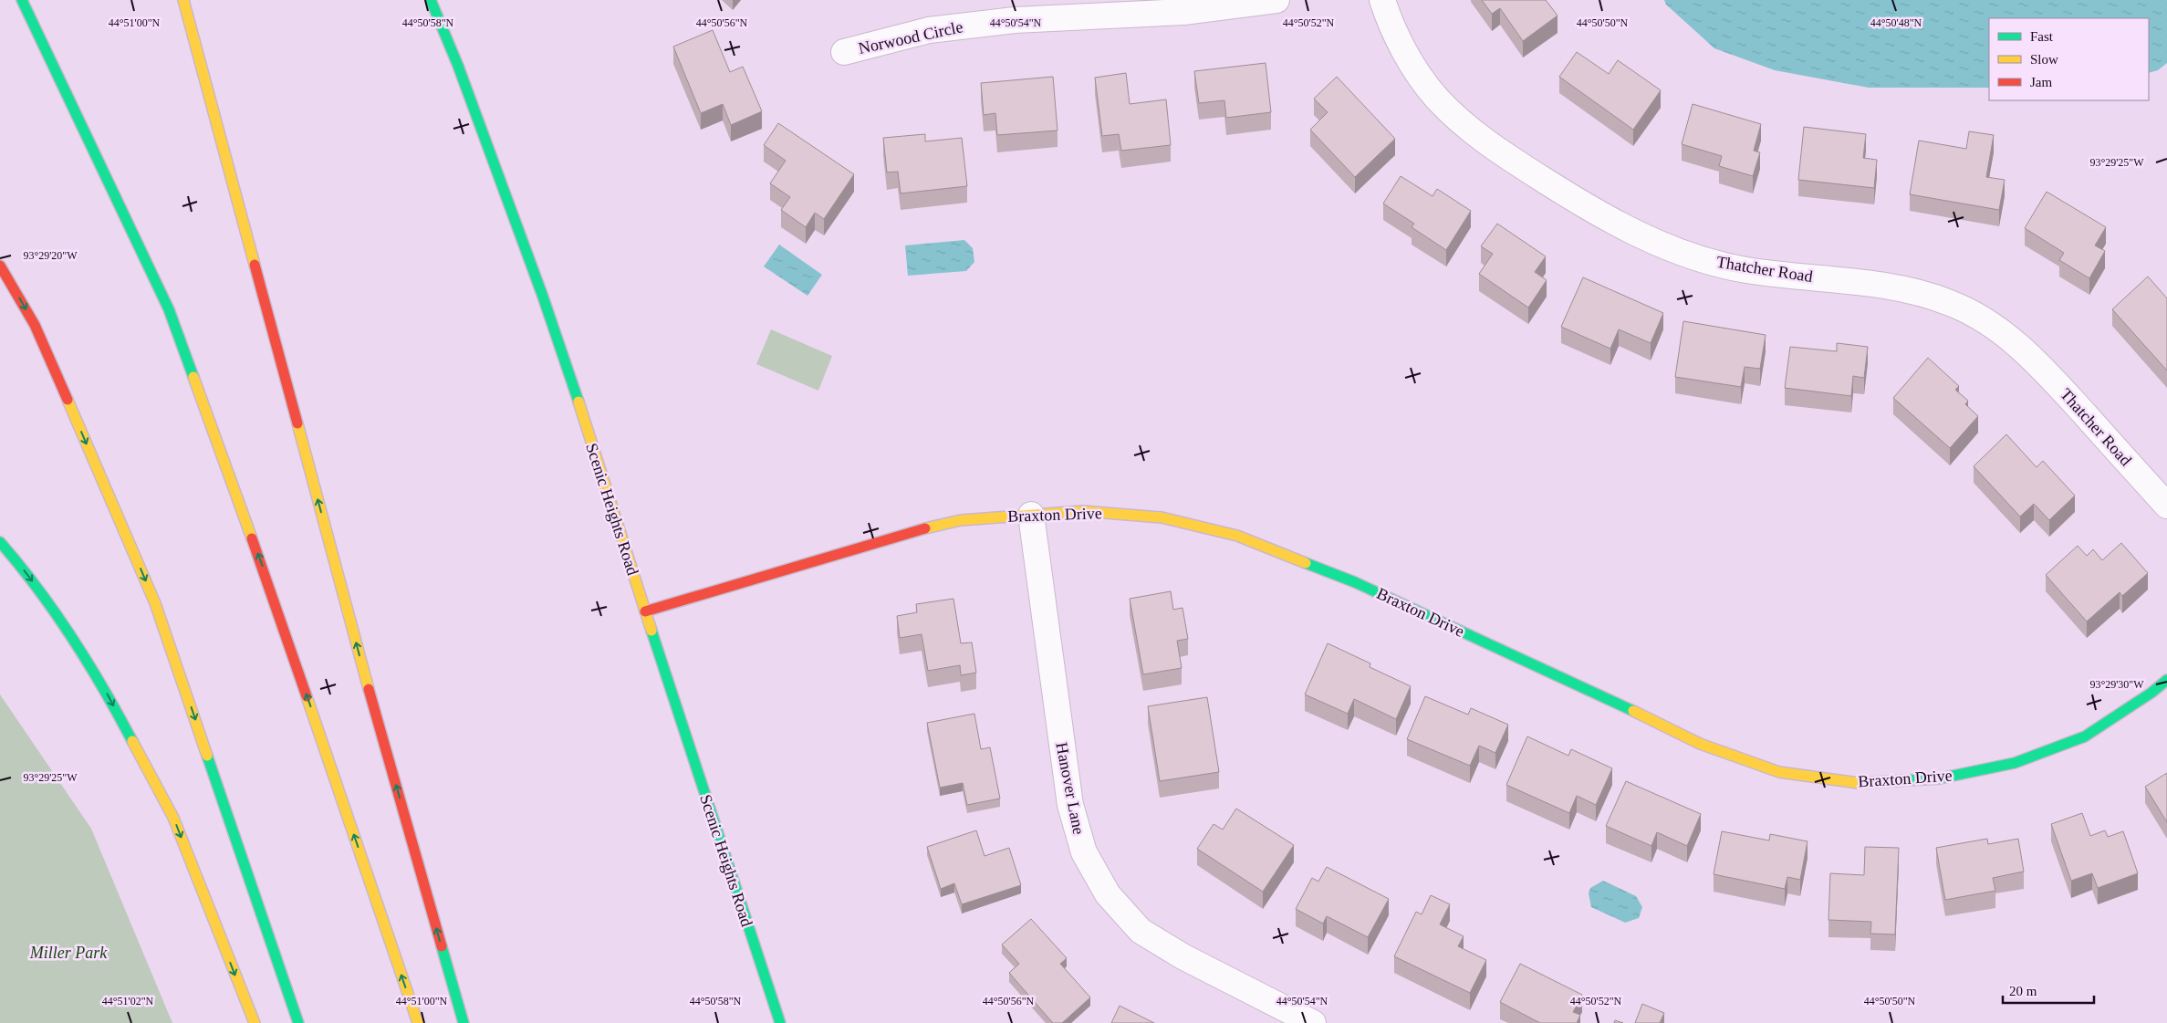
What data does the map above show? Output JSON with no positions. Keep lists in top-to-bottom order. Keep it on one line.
{"streets":{"main road":["Scenic Heights Road","Braxton Drive"],"street":["Norwood Circle","Thatcher Road","Hanover Lane"]},"crossings":[["Scenic Heights Road","Braxton Drive"],["Braxton Drive","Hanover Lane"]],"parks":["Miller Park"],"legend":["Fast","Slow","Jam"],"scale_bar":"20 m","coordinates":["44°51'00\"N","44°50'58\"N","44°50'56\"N","44°50'54\"N","44°50'52\"N","44°50'50\"N","44°50'48\"N","93°29'25\"W","93°29'20\"W","93°29'30\"W","44°51'02\"N"]}
